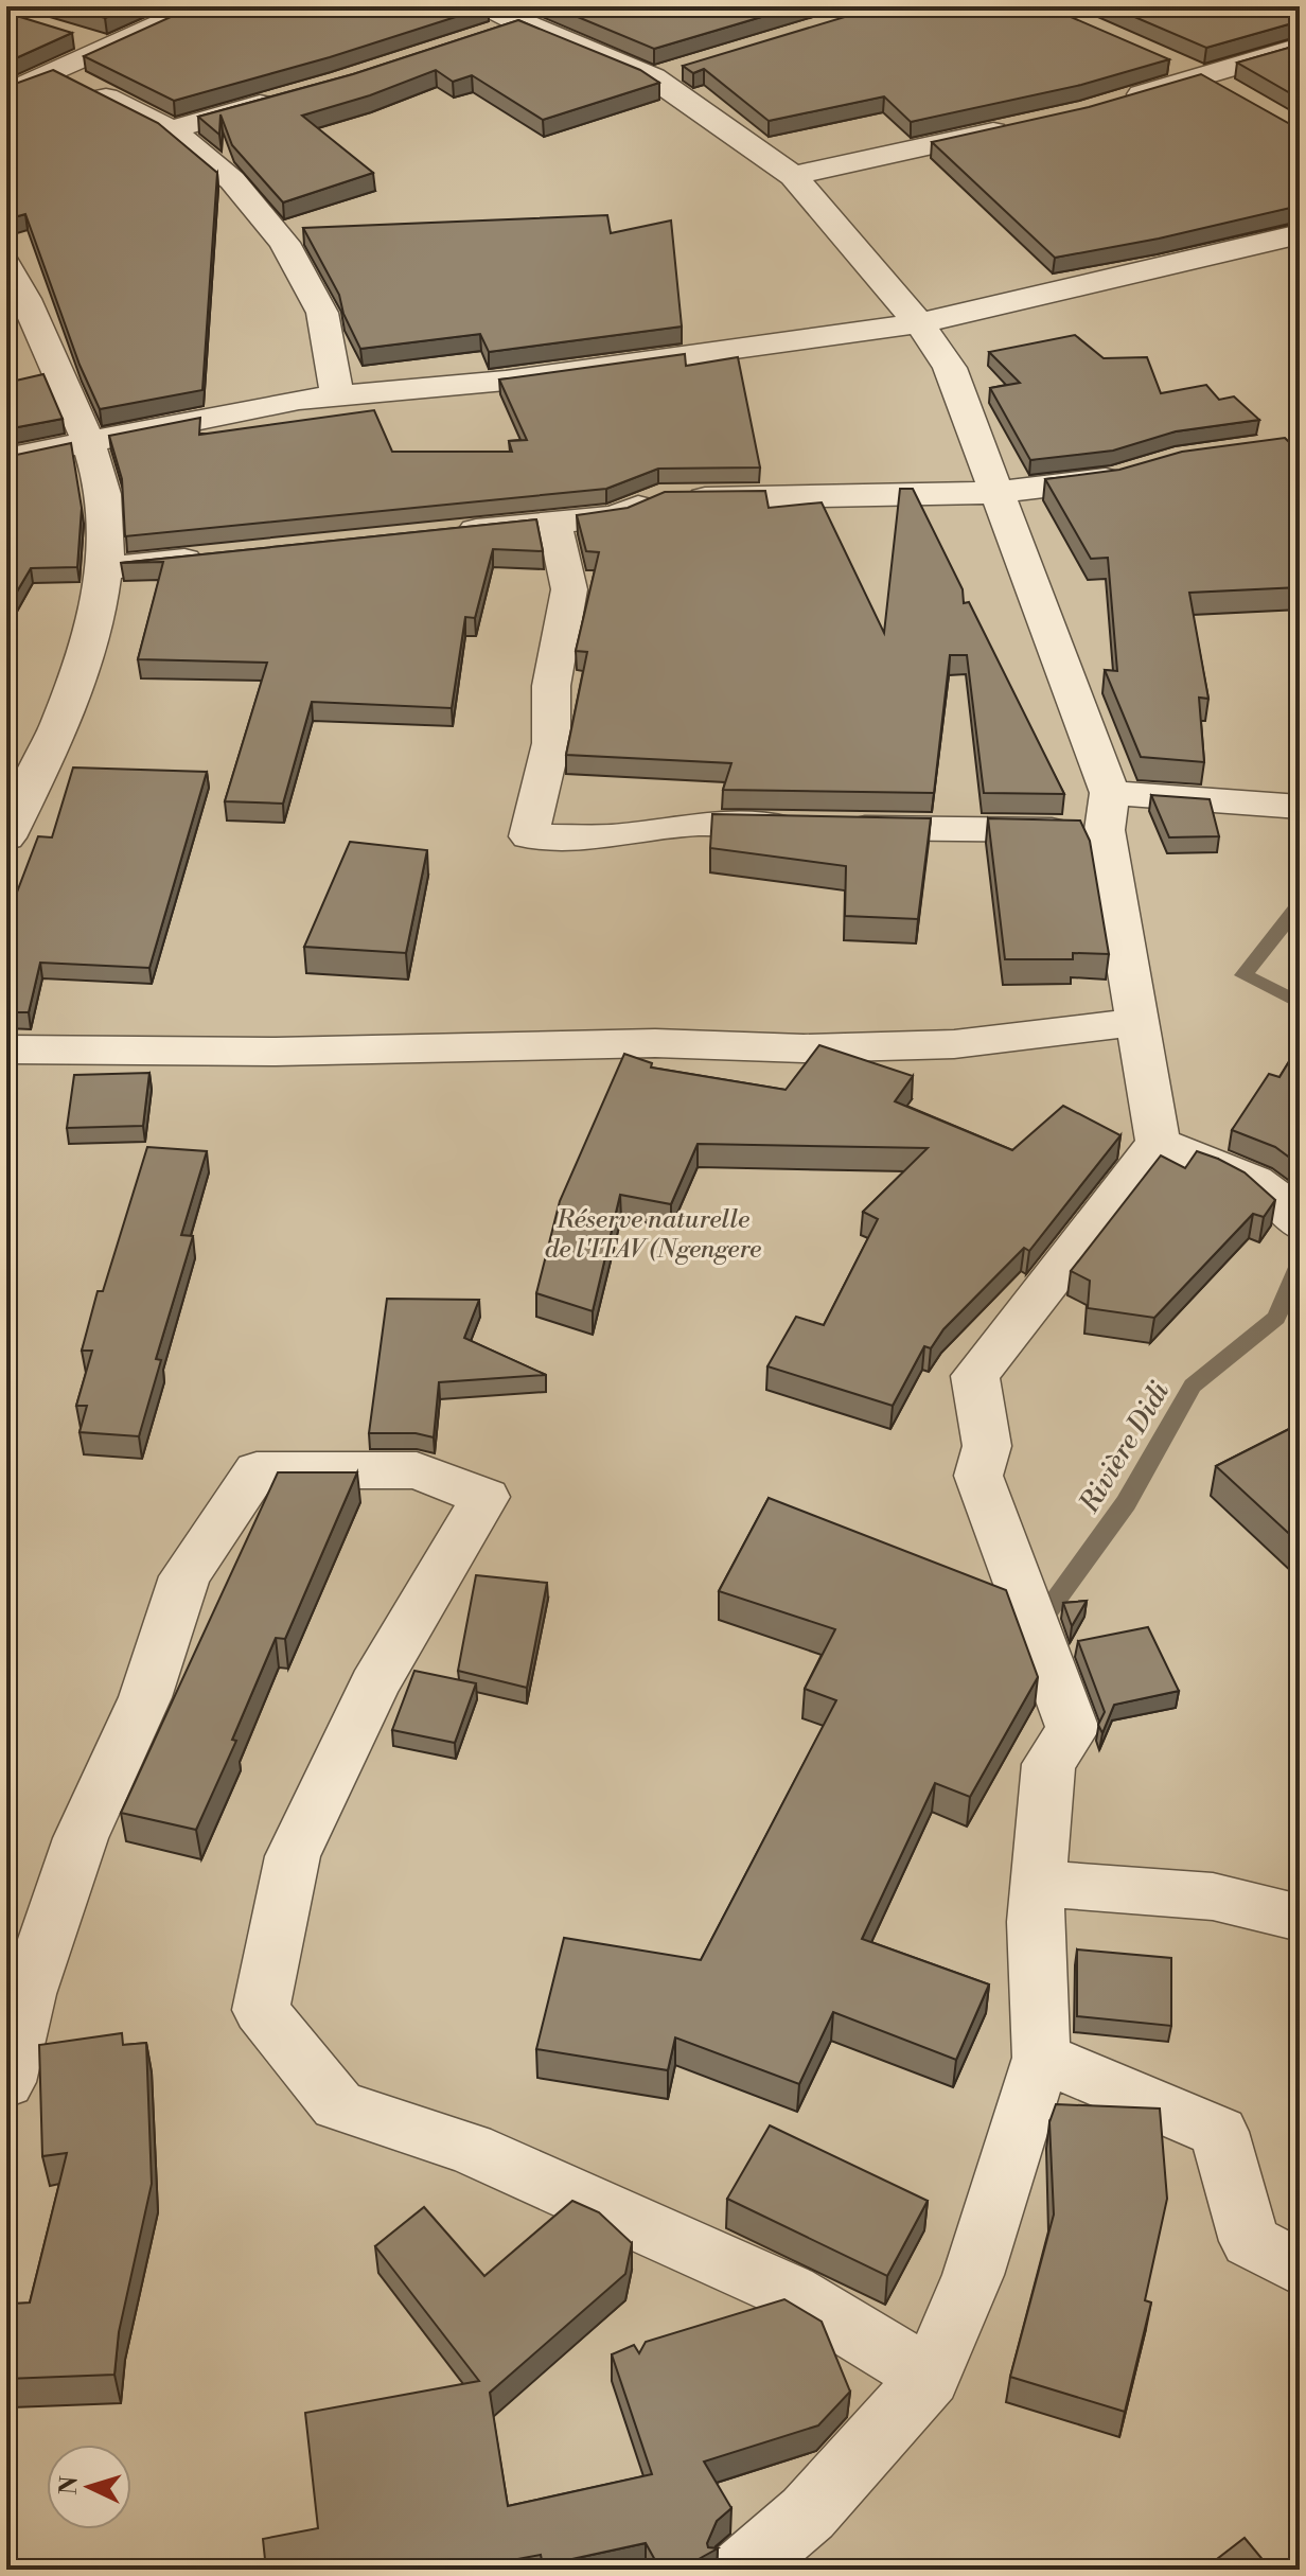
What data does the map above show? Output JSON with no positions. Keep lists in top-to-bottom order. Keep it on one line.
{"water":["Rivière Didi"],"parks":["Réserve naturelle de l'ITAV (Ngengere"],"north":"left"}
